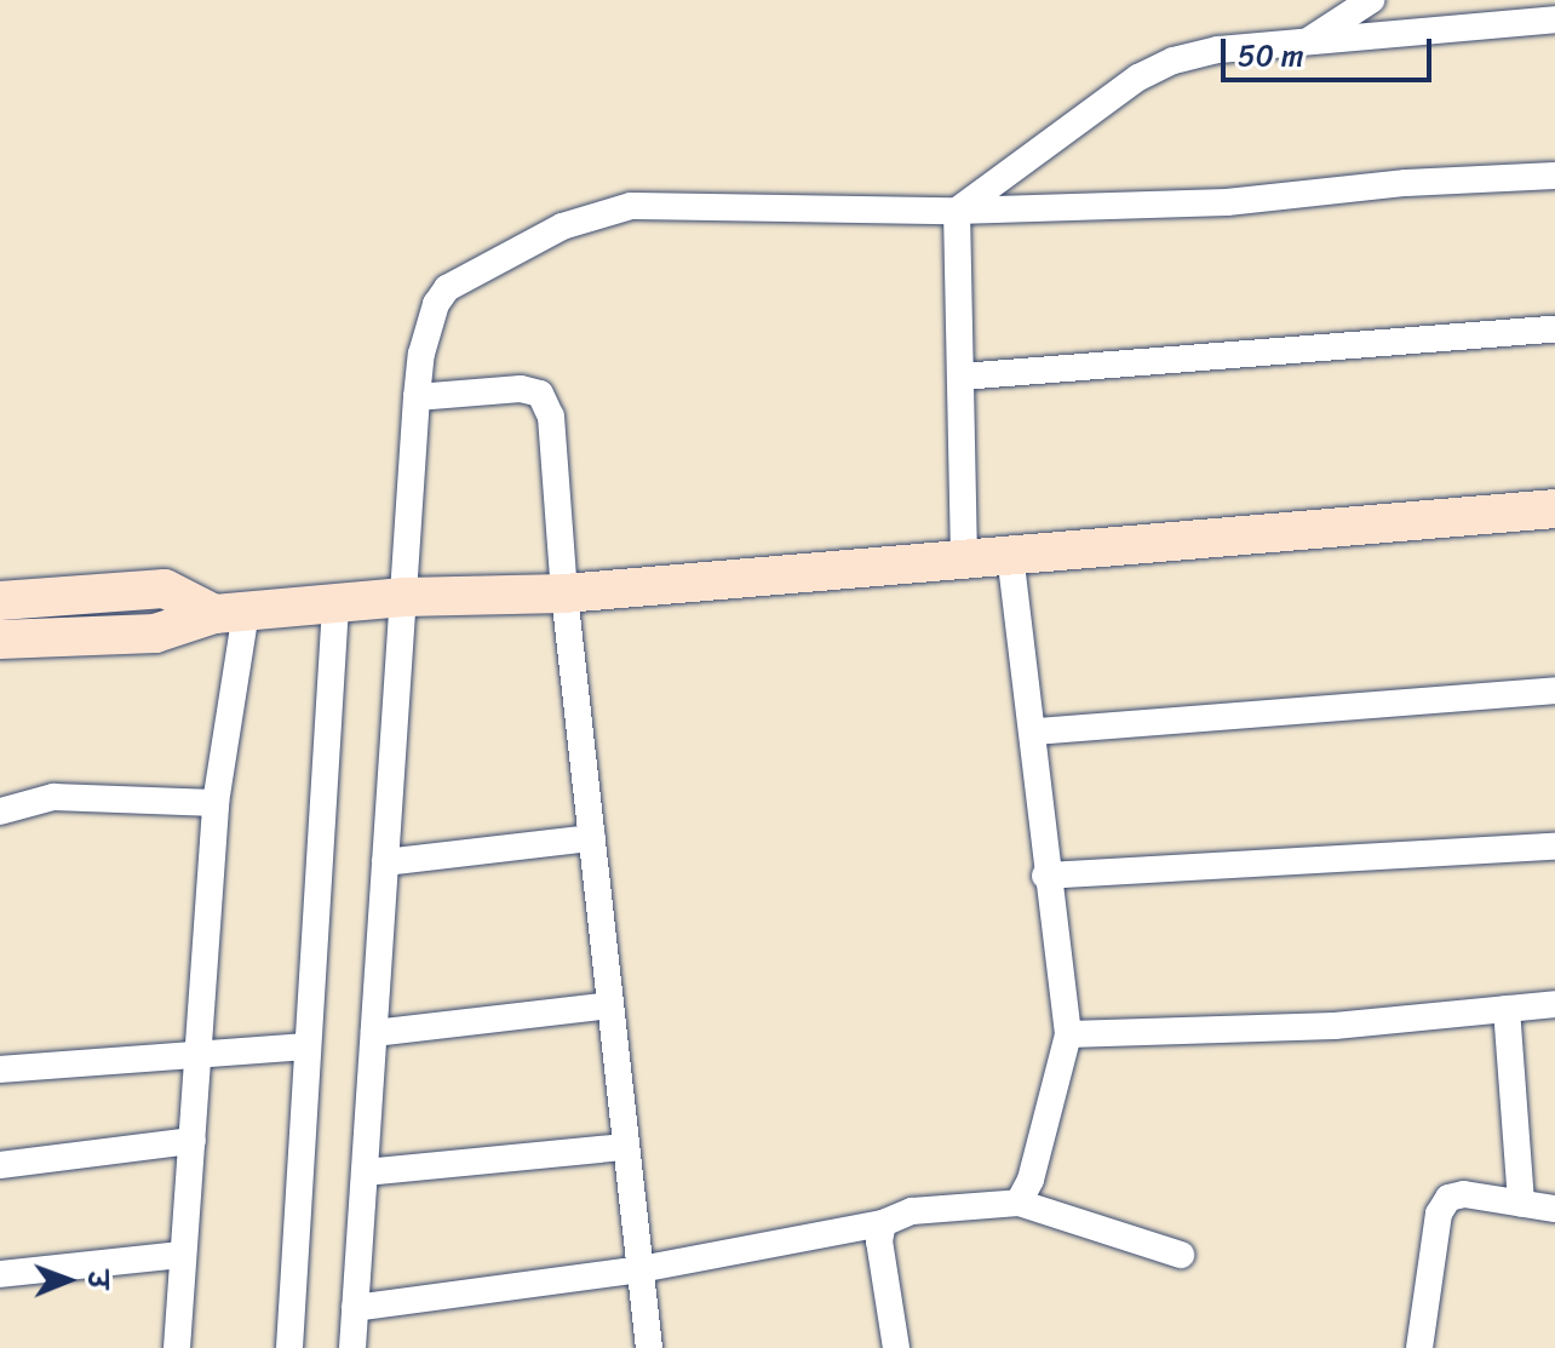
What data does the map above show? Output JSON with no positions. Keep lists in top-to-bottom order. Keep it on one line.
{"scale_bar":"50 m","north":"right"}
